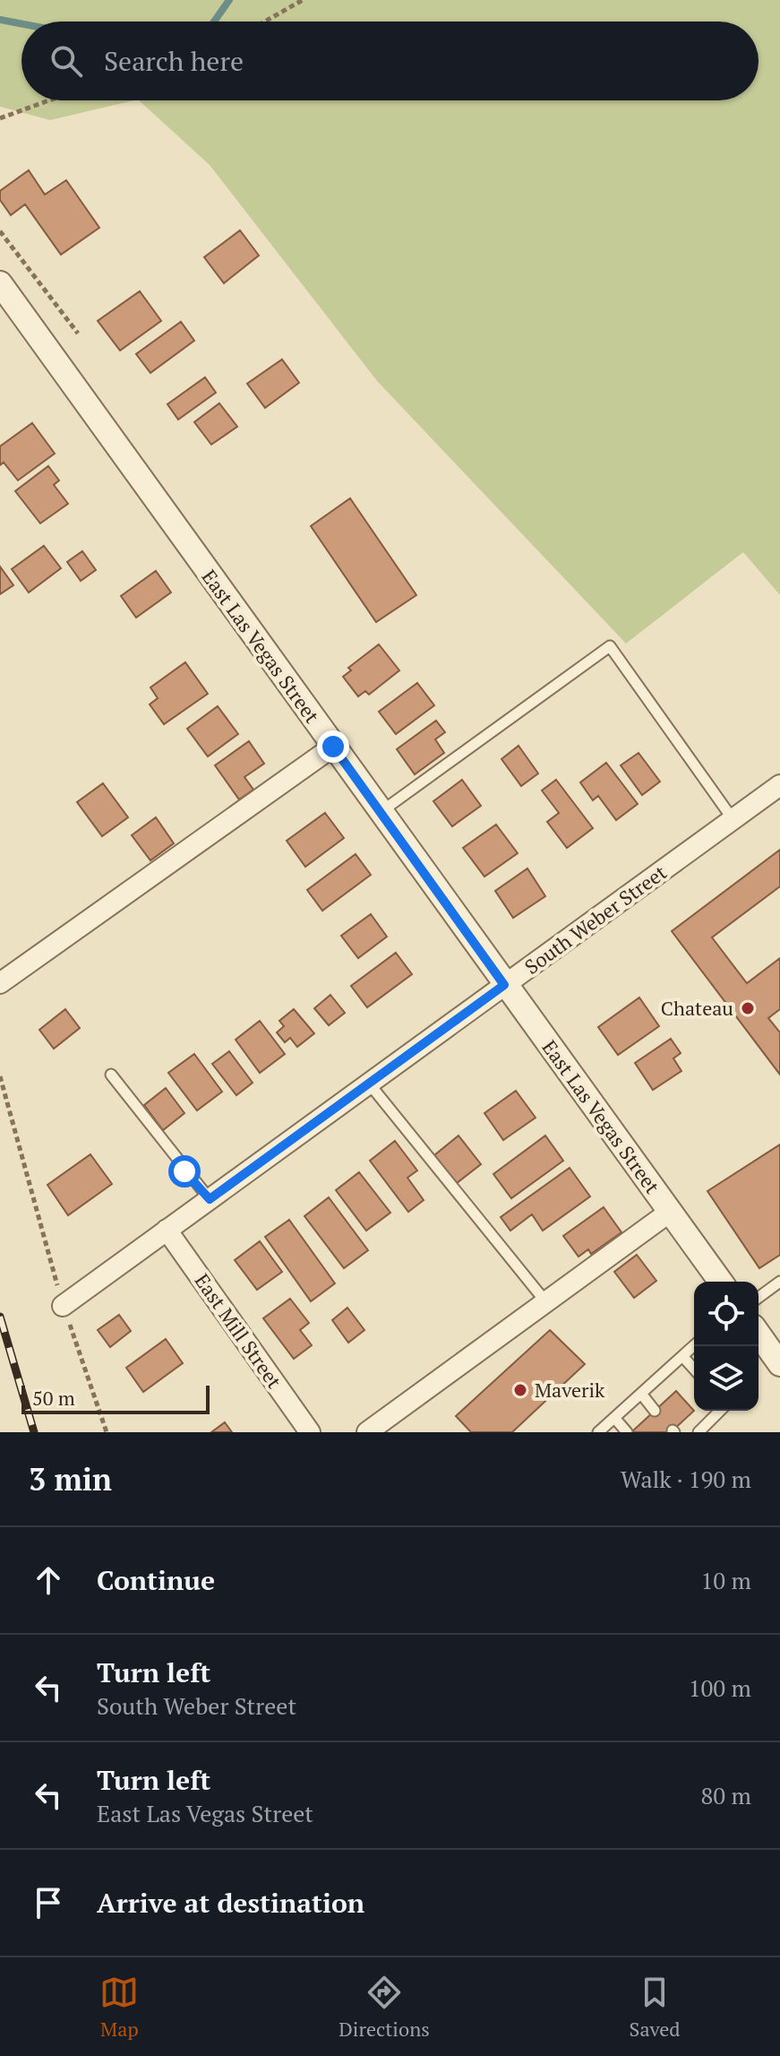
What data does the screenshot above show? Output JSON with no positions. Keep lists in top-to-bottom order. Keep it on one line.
{"streets":{"street":["East Las Vegas Street","South Weber Street","East Mill Street"]},"crossings":[["East Las Vegas Street","South Weber Street"],["South Weber Street","East Mill Street"]],"places":["Chateau","Maverik"],"scale_bar":"50 m","page":{"search":"Search here","scale":"50 m","heading":["3 min","Walk · 190 m"],"list":[["Continue","10 m"],["Turn left","South Weber Street","100 m"],["Turn left","East Las Vegas Street","80 m"],"Arrive at destination"],"nav":["Map","Directions","Saved"]}}
